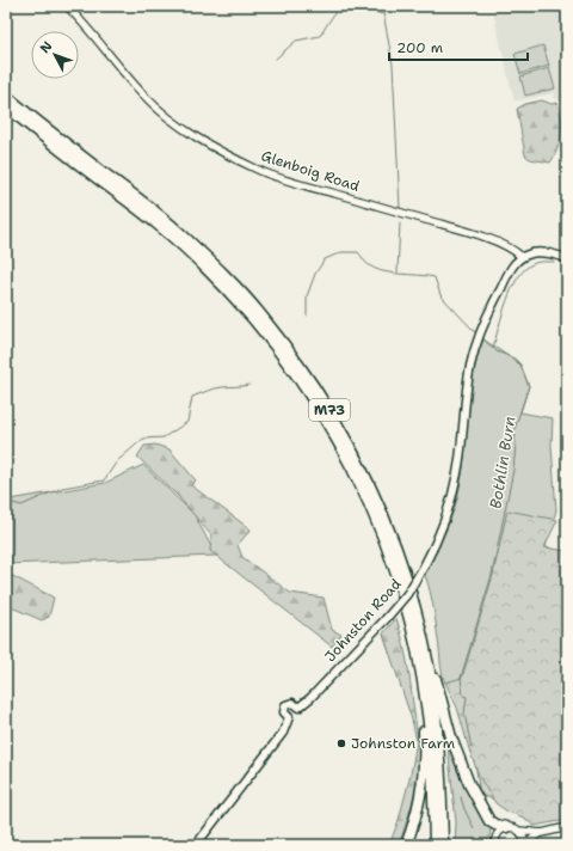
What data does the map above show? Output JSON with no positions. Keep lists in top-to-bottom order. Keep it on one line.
{"streets":{"highway":["M73"],"main road":["Johnston Road"],"street":["Glenboig Road"]},"crossings":[["Glenboig Road","Johnston Road"]],"water":["Bothlin Burn"],"places":["Johnston Farm"],"scale_bar":"200 m","north":"top left"}
